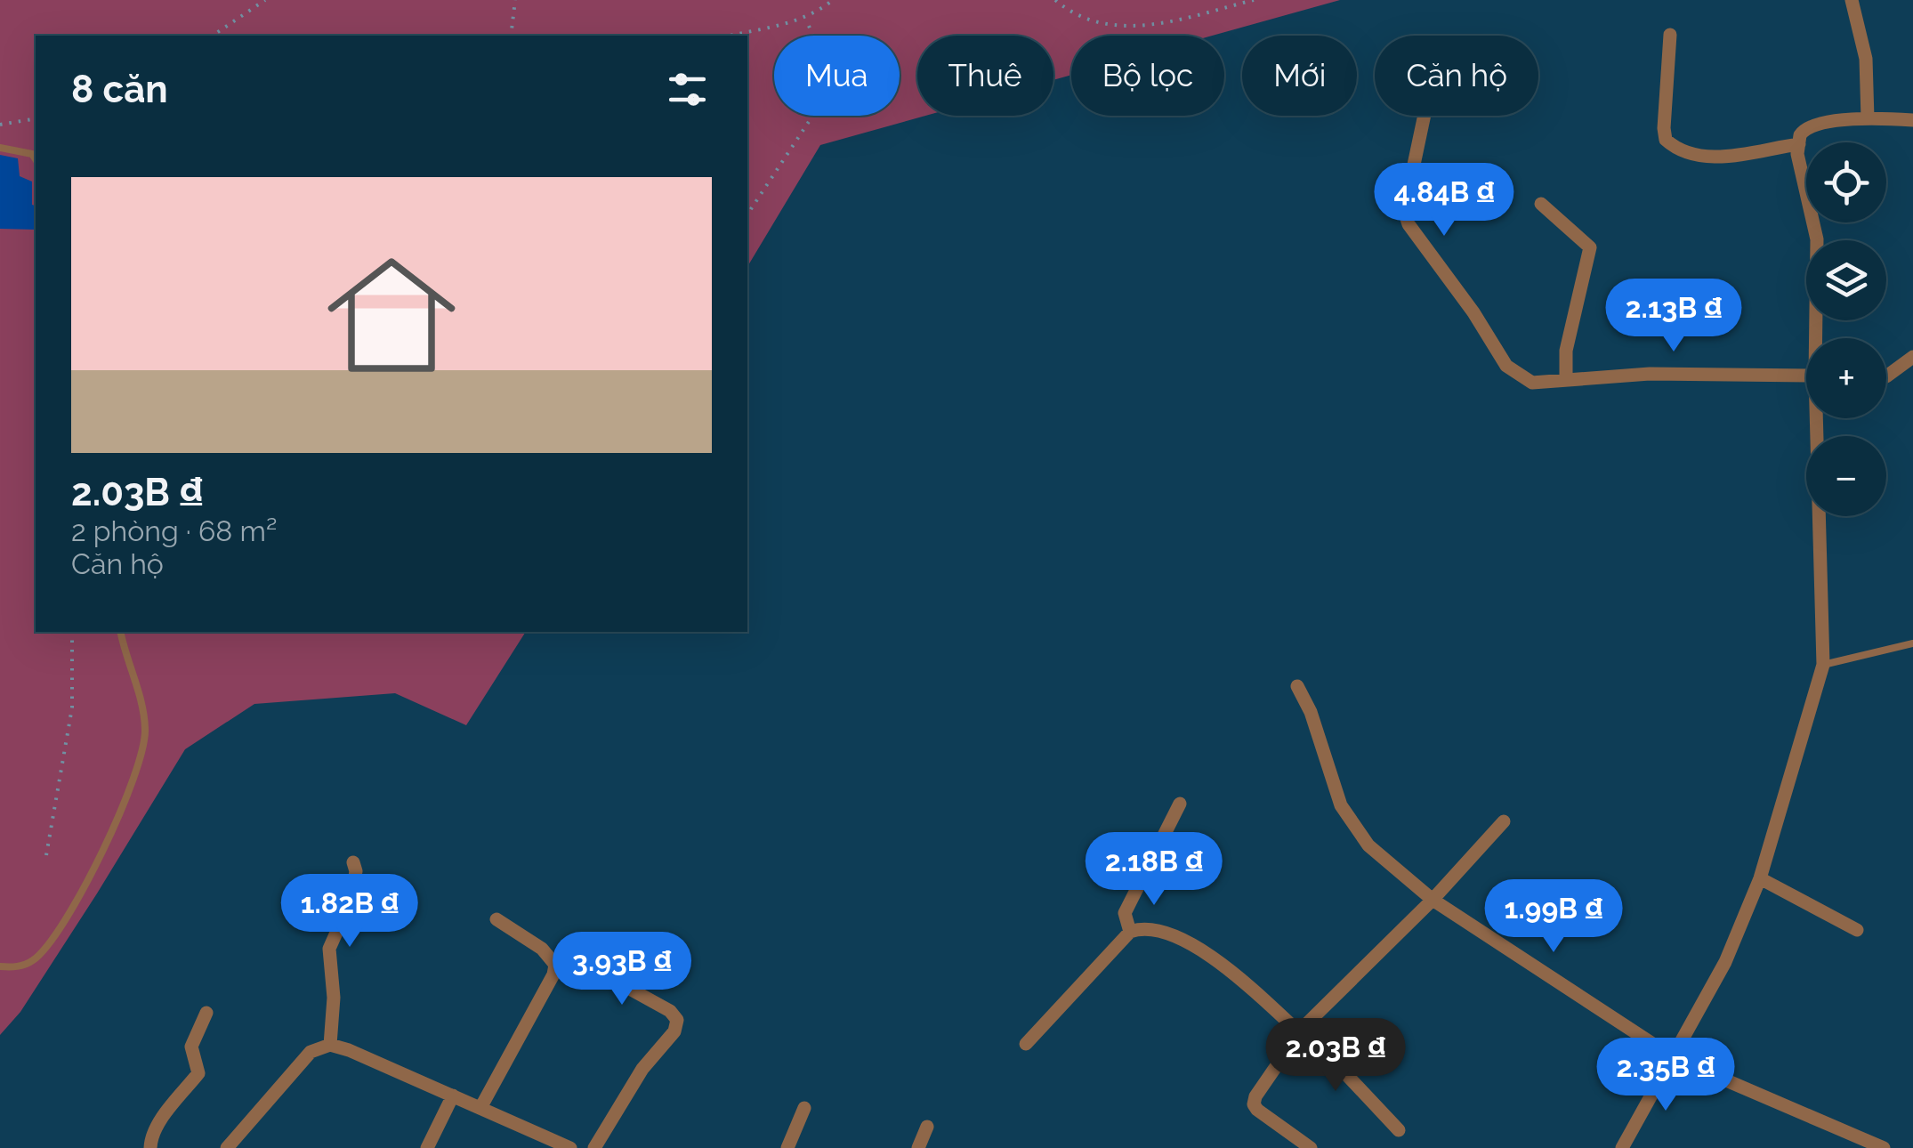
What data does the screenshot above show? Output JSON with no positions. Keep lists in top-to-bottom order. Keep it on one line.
{"page":{"chip":["Mua","Thuê","Bộ lọc","Mới","Căn hộ"],"heading":"8 căn","map_buttons":["+","−"],"list":[{"name":"2.03B ₫","note":"2 phòng · 68 m² · Căn hộ"}],"price":["4.84B ₫","2.13B ₫","2.18B ₫","1.82B ₫","1.99B ₫","3.93B ₫","2.03B ₫","2.35B ₫"]}}
